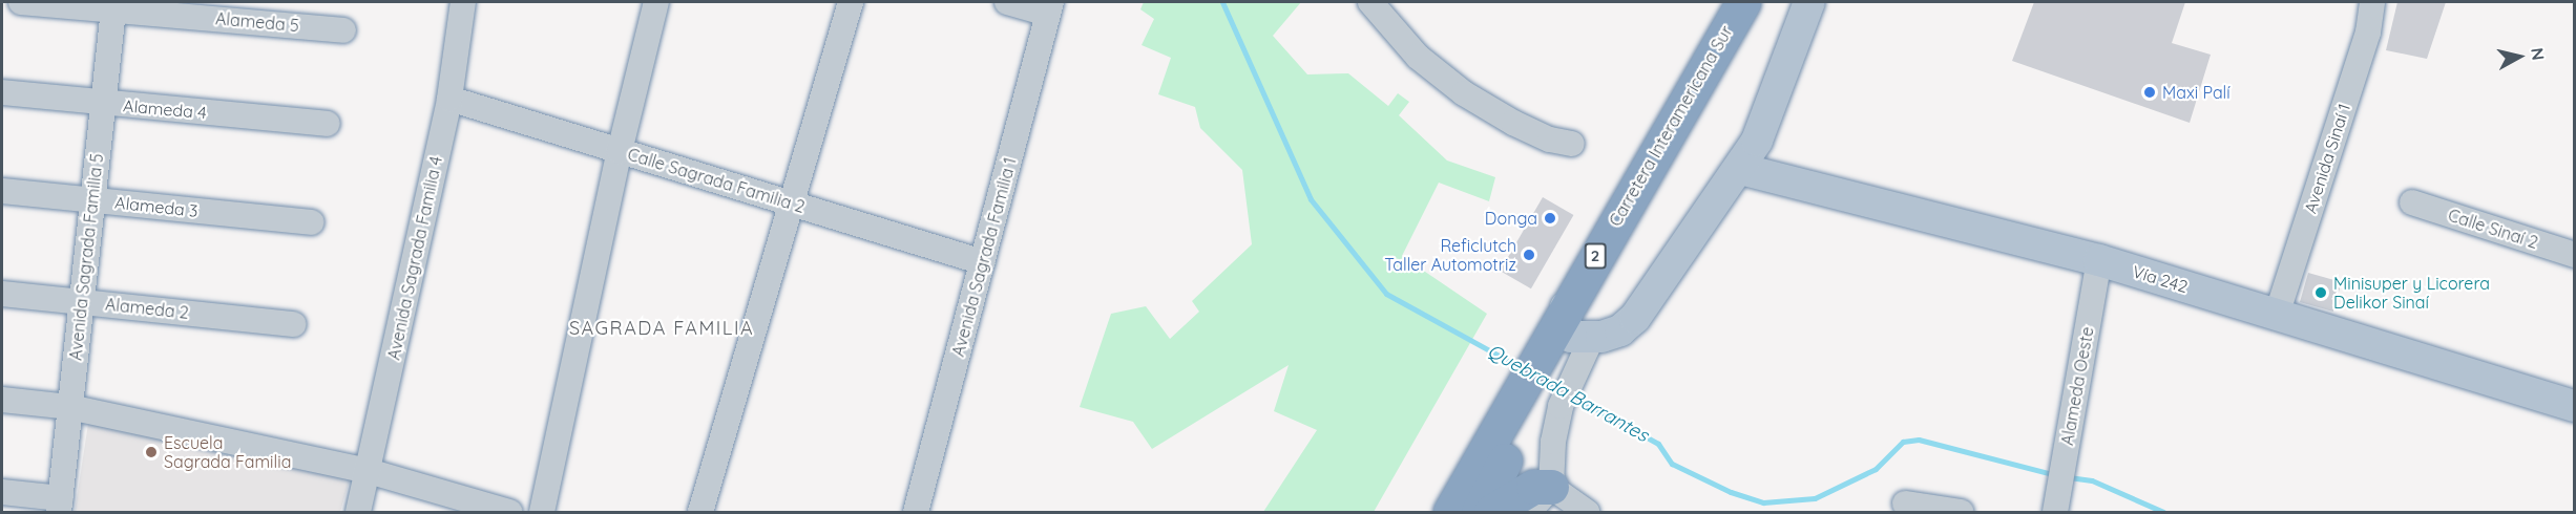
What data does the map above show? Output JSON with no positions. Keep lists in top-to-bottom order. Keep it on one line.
{"streets":{"highway":["Carretera Interamericana Sur","2"],"main road":["Vía 242"],"street":["Alameda 5","Alameda 4","Avenida Sinaí 1","Calle Sagrada Familia 2","Alameda 3","Calle Sinaí 2","Avenida Sagrada Familia 5","Avenida Sagrada Familia 1","Avenida Sagrada Familia 4","Alameda 2","Alameda Oeste"]},"crossings":[["Alameda 5","Avenida Sagrada Familia 5"],["Alameda 4","Avenida Sagrada Familia 5"],["Avenida Sinaí 1","Vía 242"],["Calle Sagrada Familia 2","Avenida Sagrada Familia 1"],["Calle Sagrada Familia 2","Avenida Sagrada Familia 4"],["Alameda 3","Avenida Sagrada Familia 5"],["Avenida Sagrada Familia 5","Alameda 2"],["Vía 242","Alameda Oeste"]],"districts":["SAGRADA FAMILIA"],"water":["Quebrada Barrantes"],"places":["Maxi Palí","Donga","Reficlutch Taller Automotriz","Minisuper y Licorera Delikor Sinaí","Escuela Sagrada Familia"],"north":"right"}
